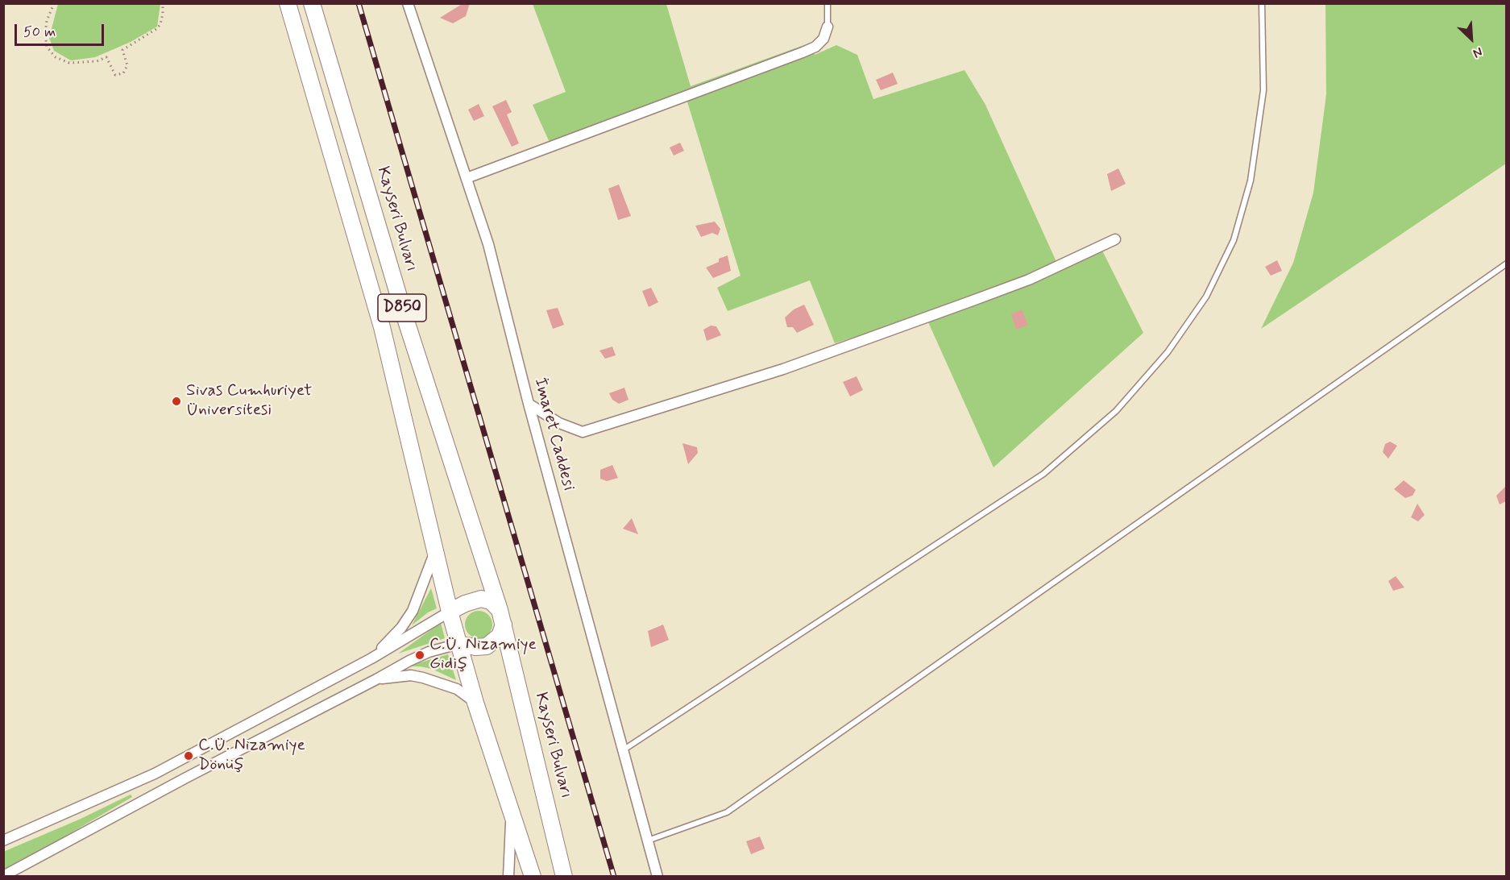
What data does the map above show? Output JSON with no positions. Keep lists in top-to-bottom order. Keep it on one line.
{"streets":{"highway":["Kayseri Bulvarı","D850"],"street":["İmaret Caddesi"]},"crossings":[["Kayseri Bulvarı","D850"]],"places":["Sivas Cumhuriyet Üniversitesi","C.Ü. Nizamiye Gidiş","C.Ü. Nizamiye Dönüş"],"scale_bar":"50 m","north":"bottom right"}
